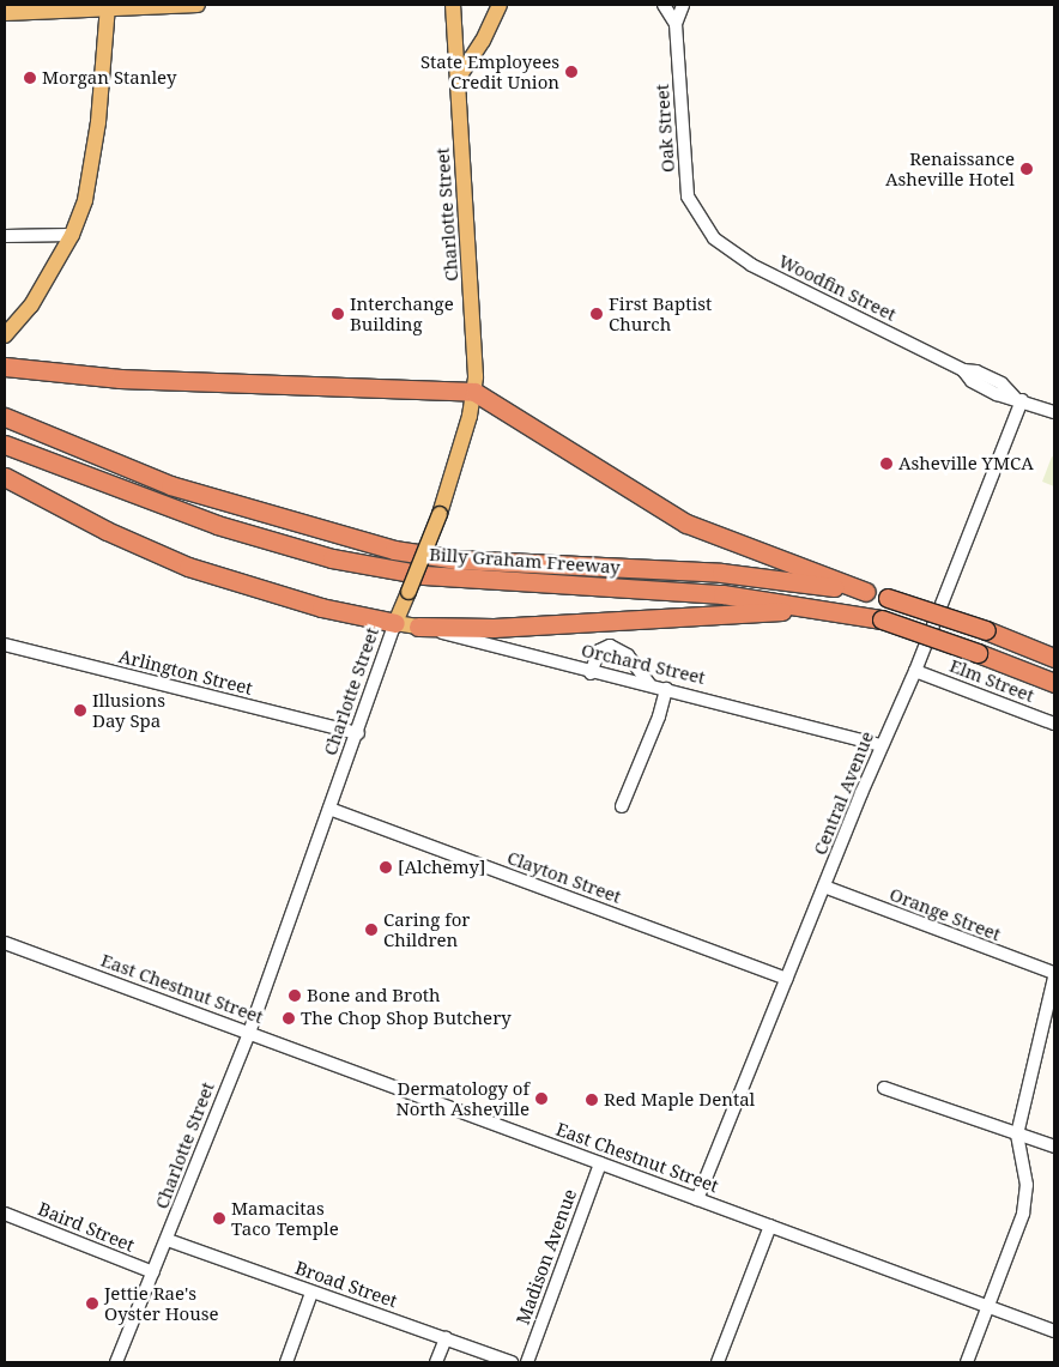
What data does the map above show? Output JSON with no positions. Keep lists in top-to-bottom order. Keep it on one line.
{"streets":{"highway":["Billy Graham Freeway"],"main road":["Charlotte Street","Orchard Street"],"street":["Oak Street","Woodfin Street","Arlington Street","Elm Street","Central Avenue","Clayton Street","Orange Street","East Chestnut Street","Baird Street","Madison Avenue","Broad Street"]},"crossings":[["Oak Street","Woodfin Street"],["Charlotte Street","Orchard Street"],["Charlotte Street","Arlington Street"],["Charlotte Street","Clayton Street"],["Charlotte Street","East Chestnut Street"],["Charlotte Street","Baird Street"],["Charlotte Street","Broad Street"],["Woodfin Street","Central Avenue"],["Orchard Street","Central Avenue"],["Elm Street","Central Avenue"],["Central Avenue","Clayton Street"],["Central Avenue","Orange Street"],["Central Avenue","East Chestnut Street"],["East Chestnut Street","Madison Avenue"]],"places":["State Employees Credit Union","Morgan Stanley","Renaissance Asheville Hotel","Interchange Building","First Baptist Church","Asheville YMCA","Illusions Day Spa","[Alchemy]","Caring for Children","Bone and Broth","The Chop Shop Butchery","Dermatology of North Asheville","Red Maple Dental","Mamacitas Taco Temple","Jettie Rae's Oyster House"]}
